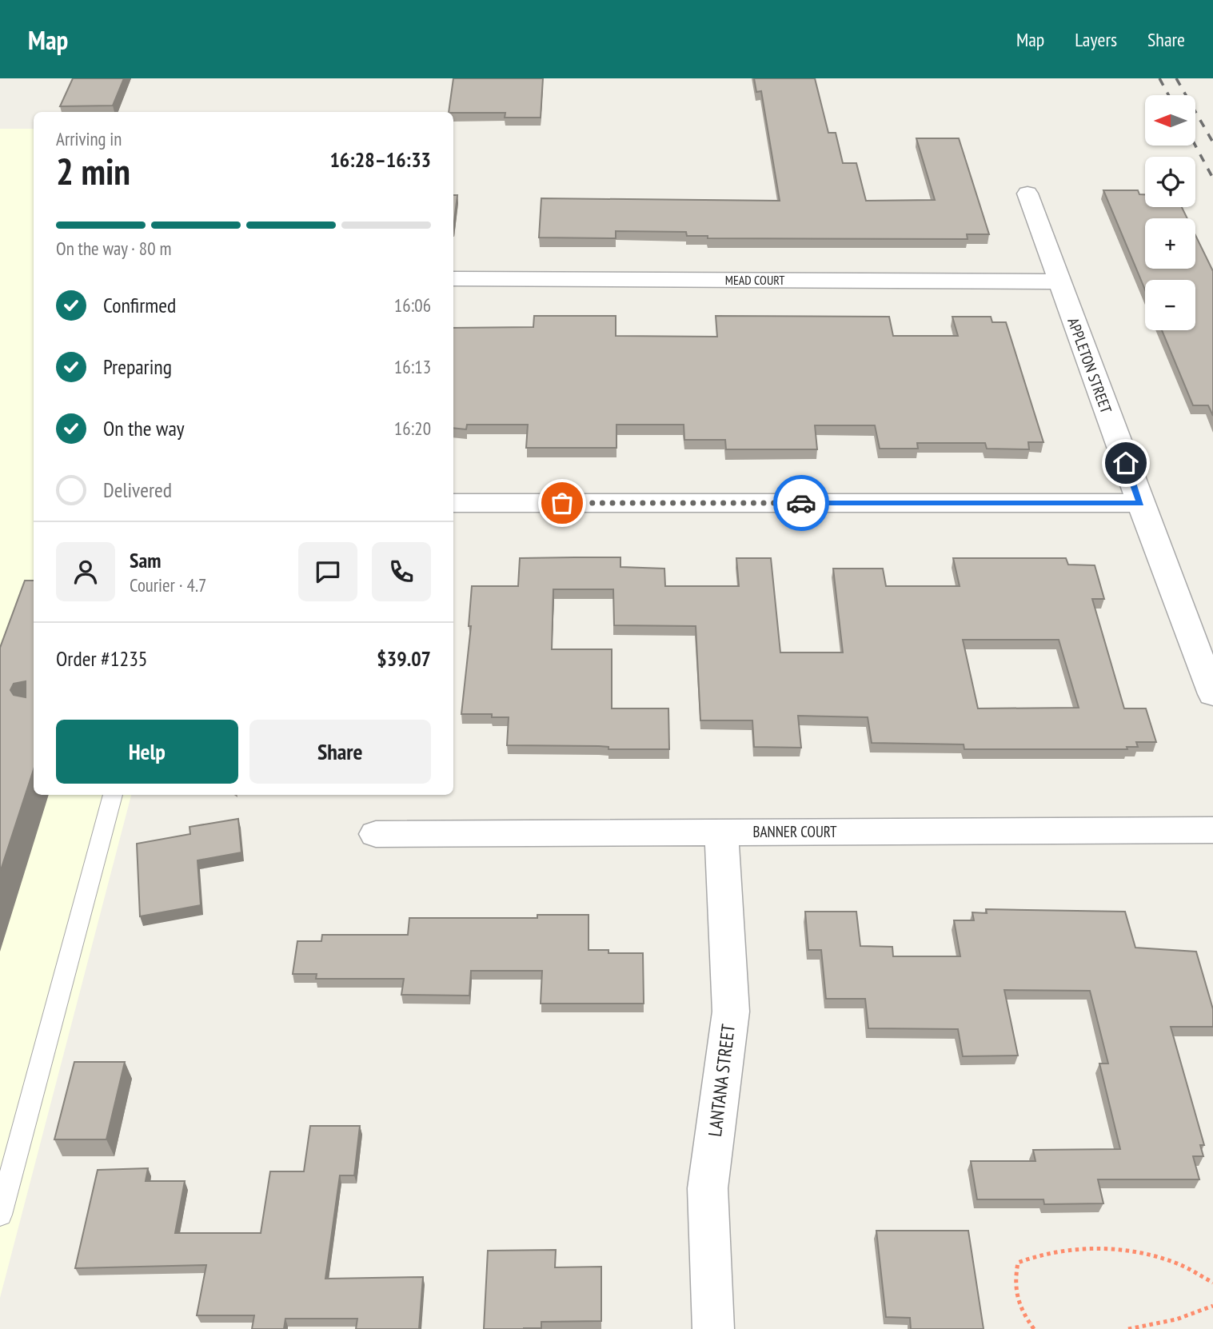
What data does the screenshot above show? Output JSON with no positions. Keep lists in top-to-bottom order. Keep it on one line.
{"streets":{"street":["MEAD COURT","APPLETON STREET","BANNER COURT","LANTANA STREET"]},"crossings":[["MEAD COURT","APPLETON STREET"],["BANNER COURT","LANTANA STREET"]],"north":"left","page":{"header":"Map","nav":["Map","Layers","Share"],"map_buttons":["+","−"],"heading":["2 min","Arriving in","16:28–16:33"],"panel":["Sam","Courier · 4.7","Order #1235","$39.07"],"bar":"On the way · 80 m","list":[["Confirmed","16:06"],["Preparing","16:13"],["On the way","16:20"],"Delivered"],"buttons":["Help","Share"]}}
